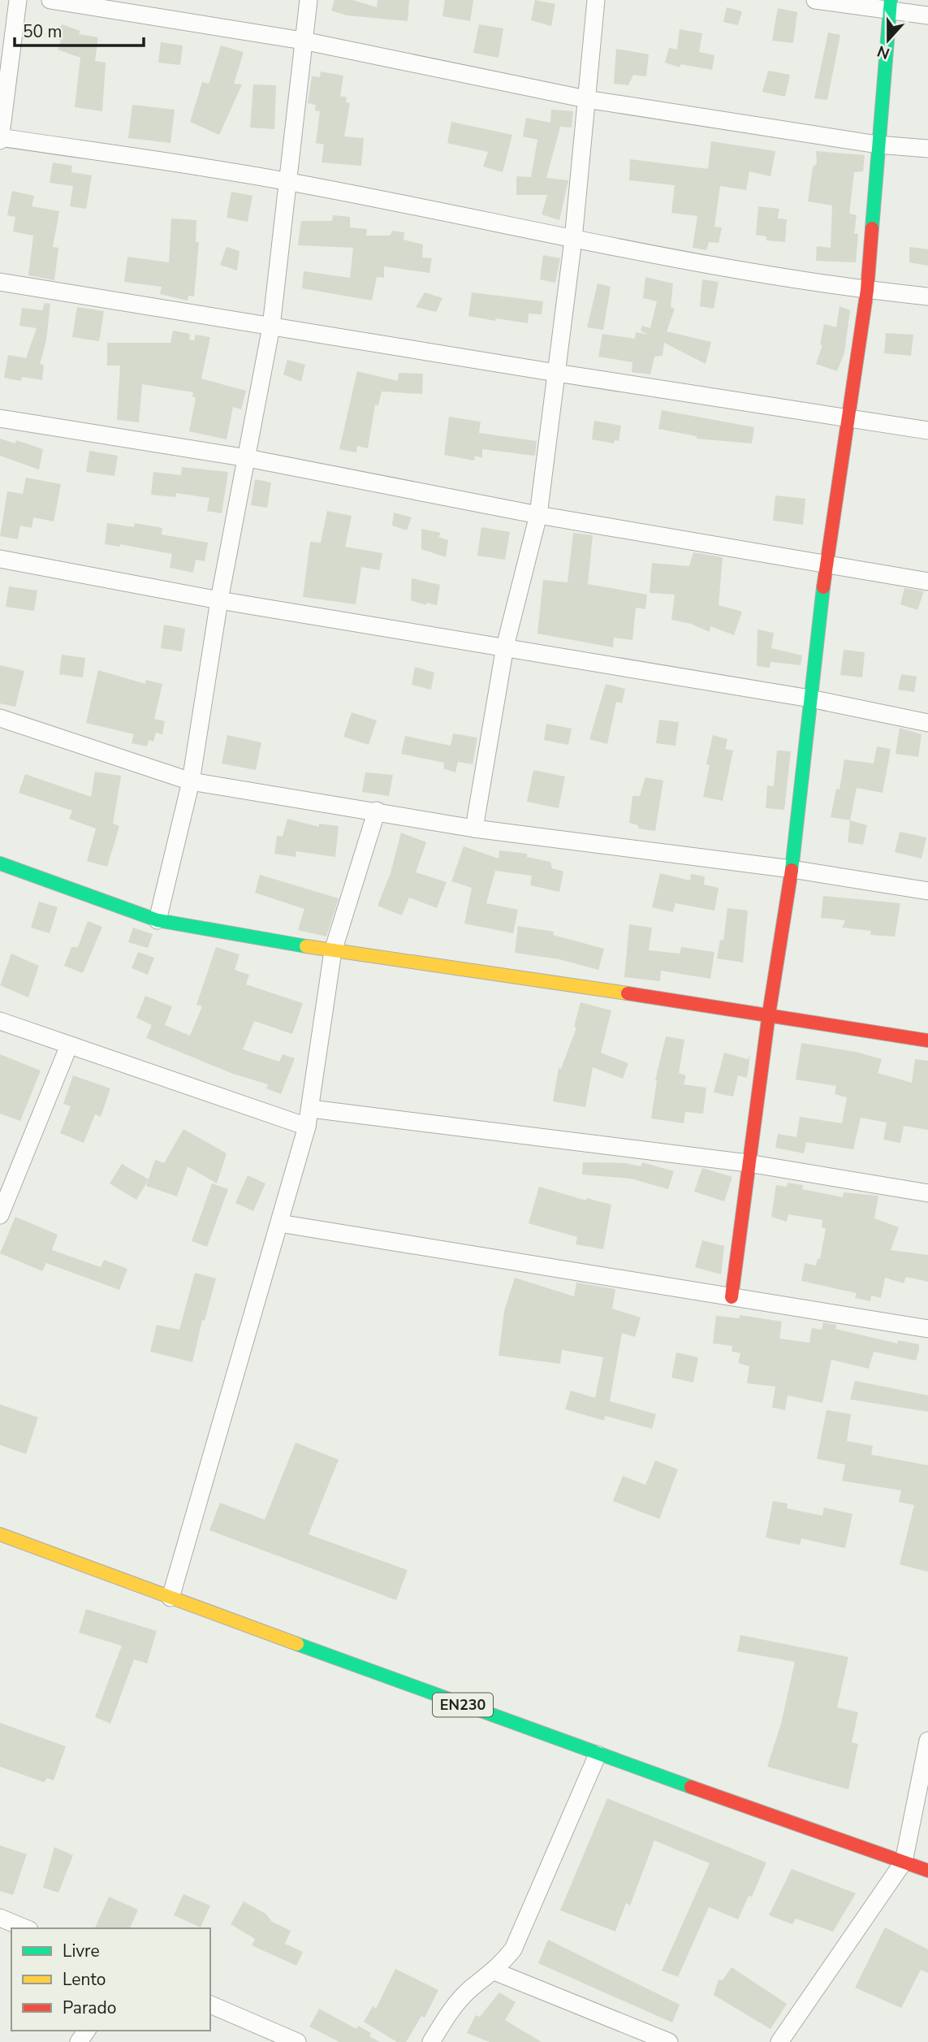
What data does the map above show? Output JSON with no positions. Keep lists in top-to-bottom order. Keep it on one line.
{"streets":{"street":["EN230"]},"legend":["Livre","Lento","Parado"],"scale_bar":"50 m","north":"bottom"}
